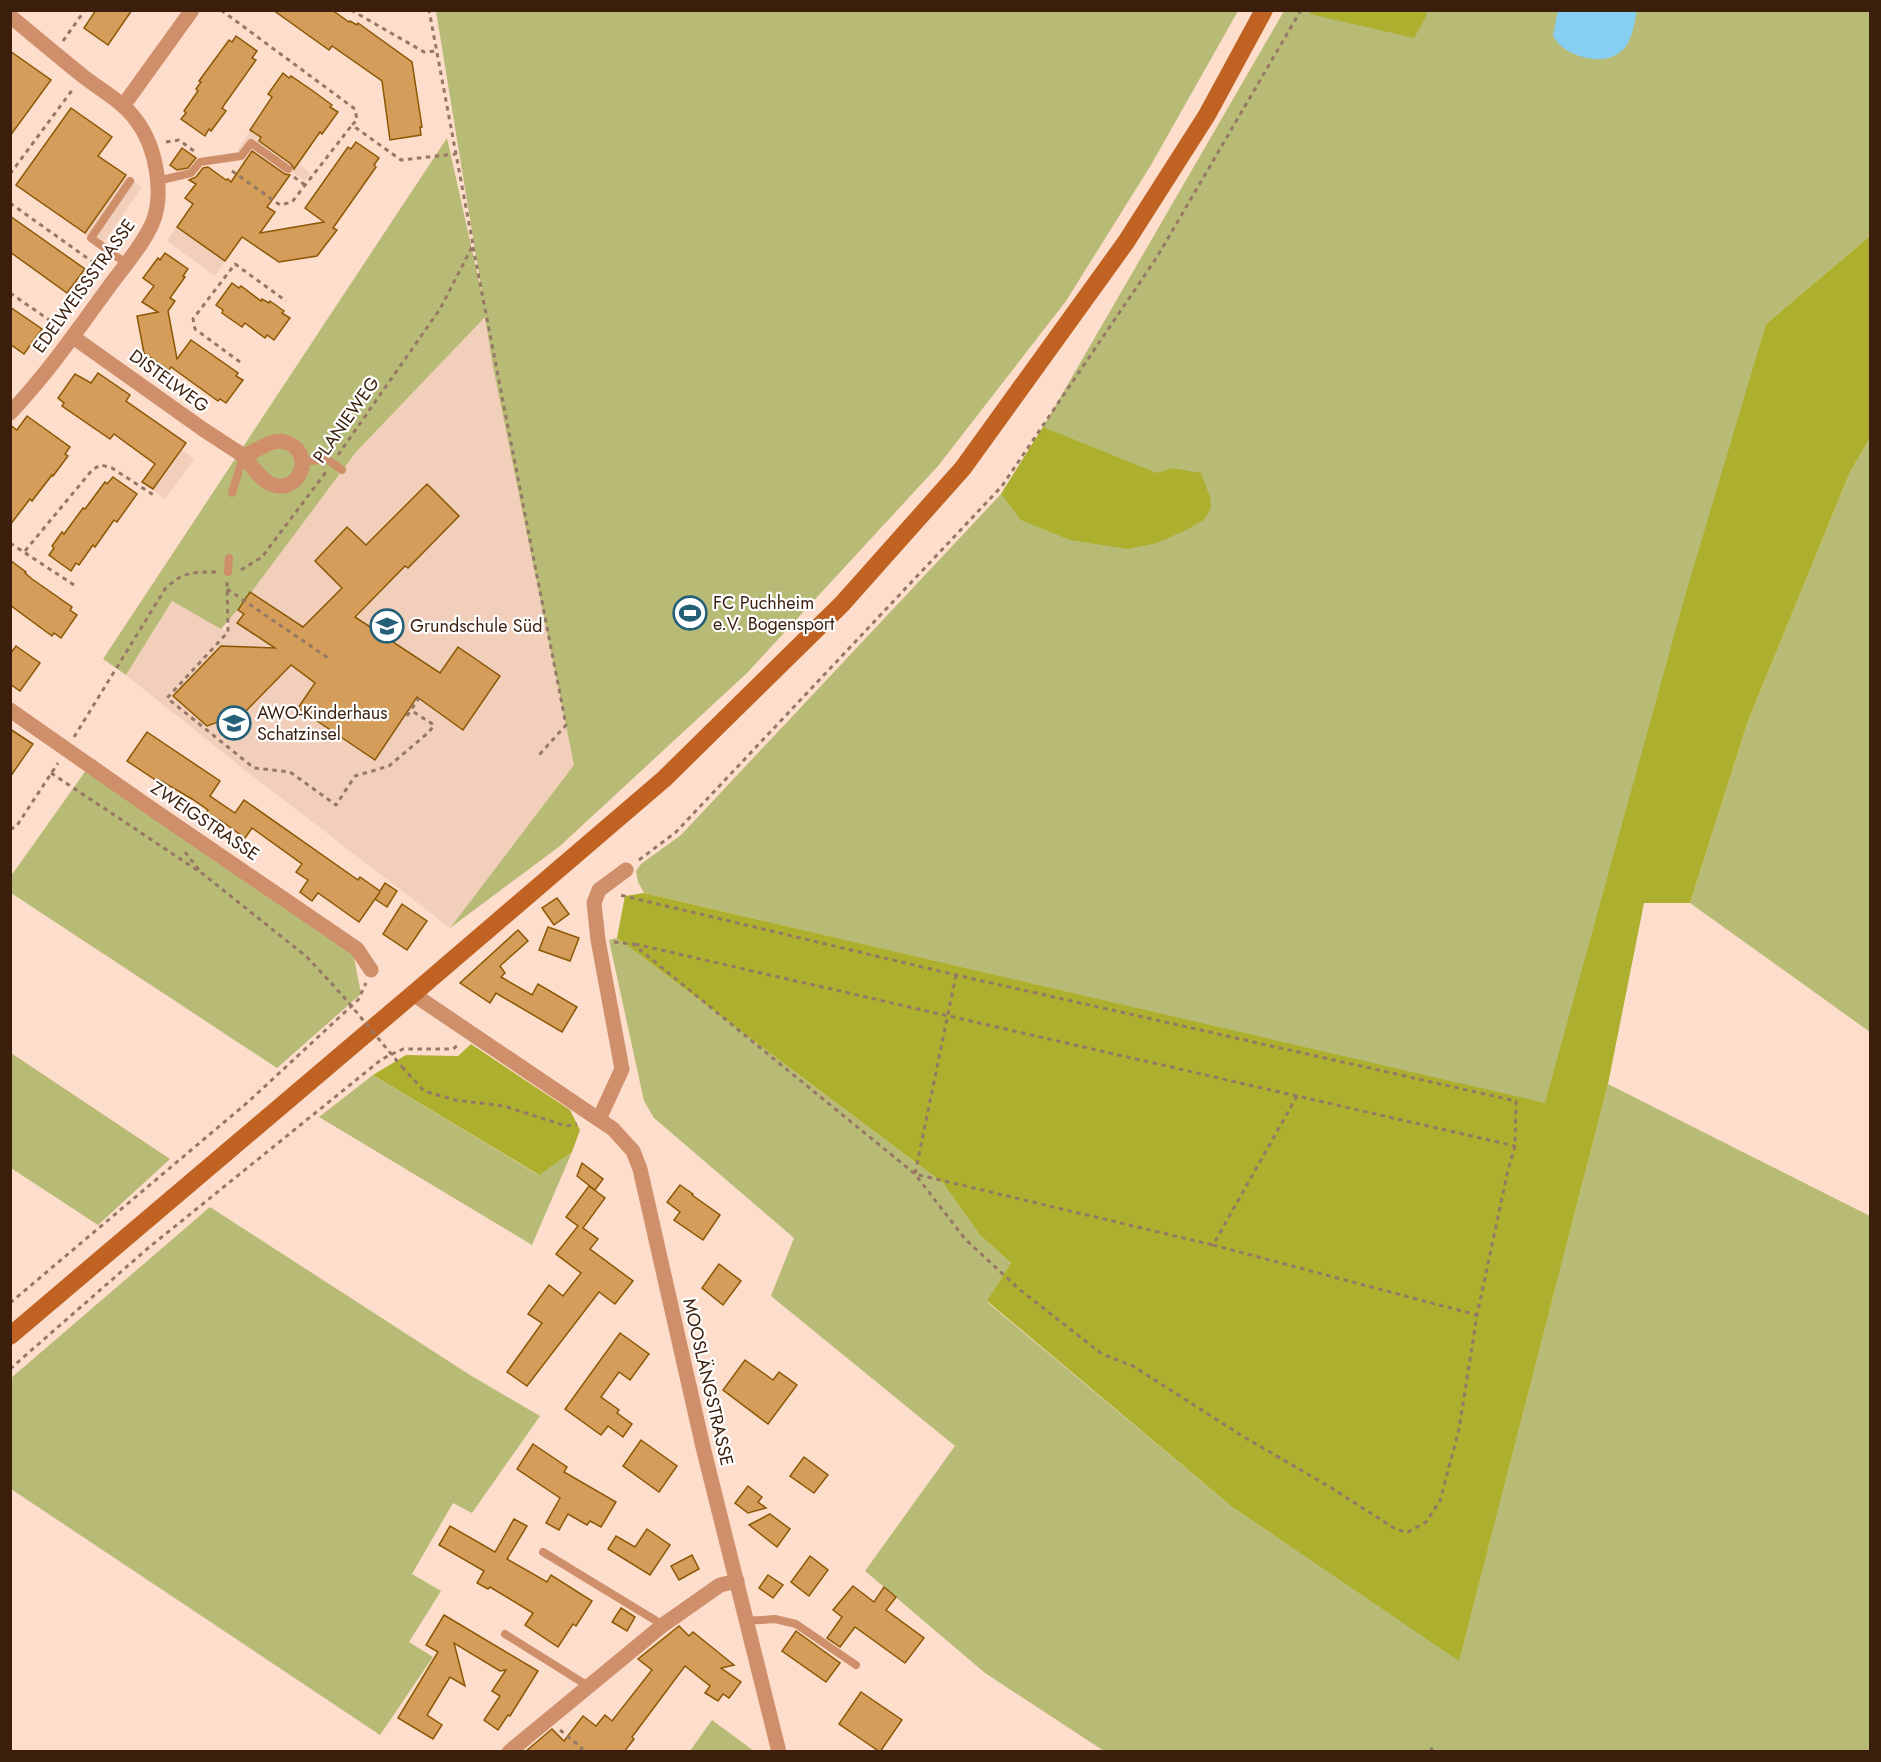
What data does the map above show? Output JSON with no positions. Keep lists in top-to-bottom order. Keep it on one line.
{"streets":{"street":["EDELWEISSSTRASSE","DISTELWEG","ZWEIGSTRASSE","MOOSLÄNGSTRASSE"],"path":["PLANIEWEG"]},"crossings":[["EDELWEISSSTRASSE","DISTELWEG"],["PLANIEWEG","ZWEIGSTRASSE"]],"places":{"sports":["FC Puchheim e.V. Bogensport"],"school or university":["Grundschule Süd","AWO-Kinderhaus Schatzinsel"]}}
